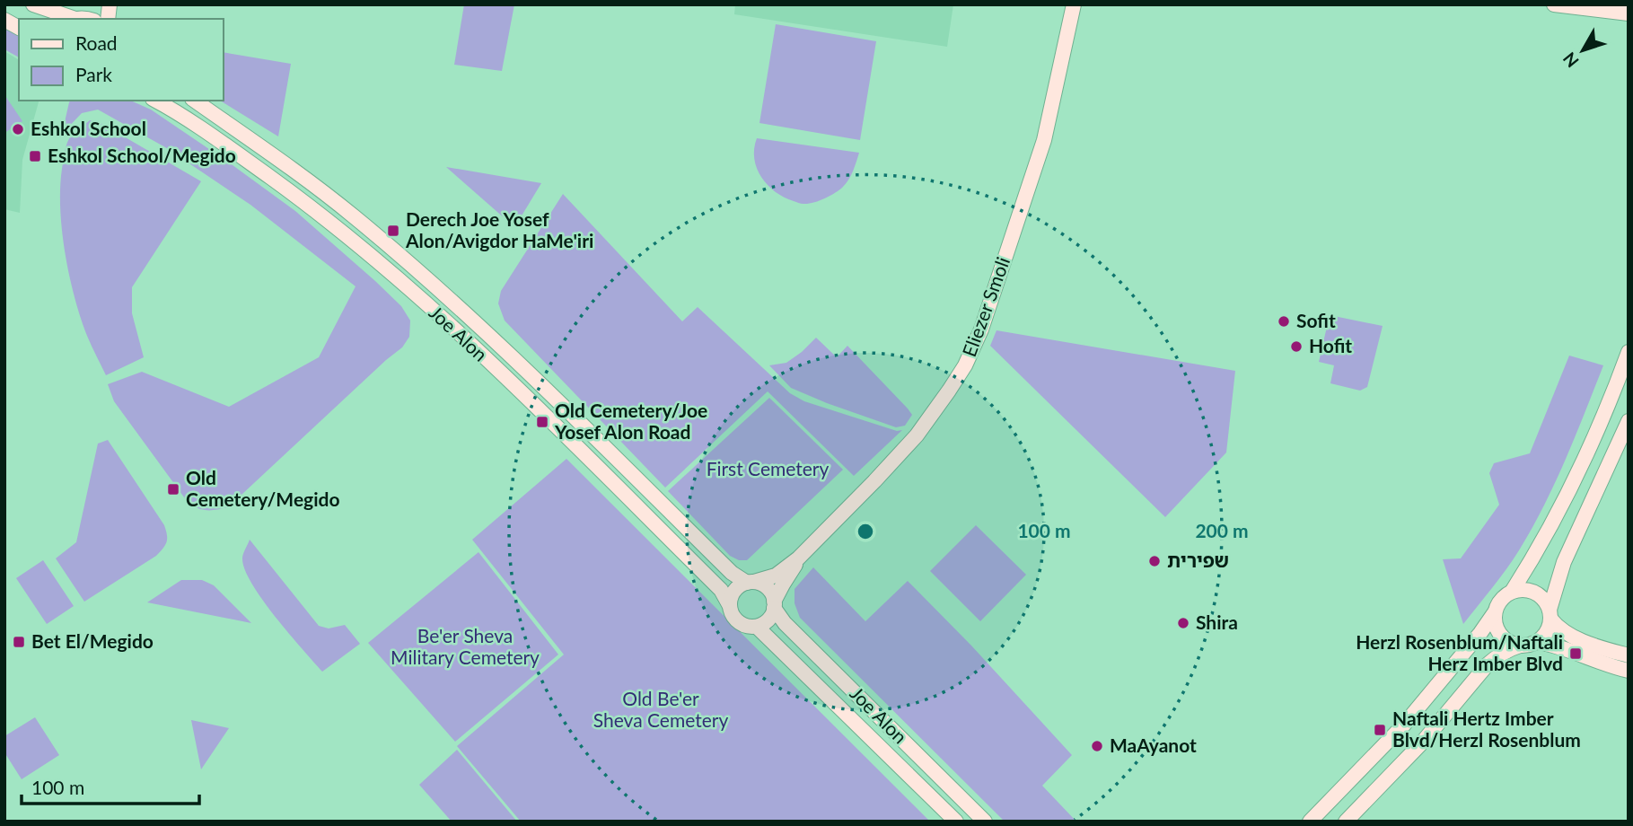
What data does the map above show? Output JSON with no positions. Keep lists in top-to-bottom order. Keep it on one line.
{"streets":{"main road":["Eliezer Smoli","Joe Alon"]},"crossings":[["Eliezer Smoli","Joe Alon"]],"parks":["First Cemetery","Be'er Sheva Military Cemetery","Old Be'er Sheva Cemetery"],"places":{"other":["Eshkol School","Sofit","Hofit","שפירית","Shira","MaAyanot"],"transit":["Eshkol School/Megido","Derech Joe Yosef Alon/Avigdor HaMe'iri","Old Cemetery/Joe Yosef Alon Road","Old Cemetery/Megido","Bet El/Megido","Herzl Rosenblum/Naftali Herz Imber Blvd","Naftali Hertz Imber Blvd/Herzl Rosenblum"]},"legend":["Road","Park"],"scale_bar":"100 m","north":"bottom left","rings":["100 m","200 m"]}
